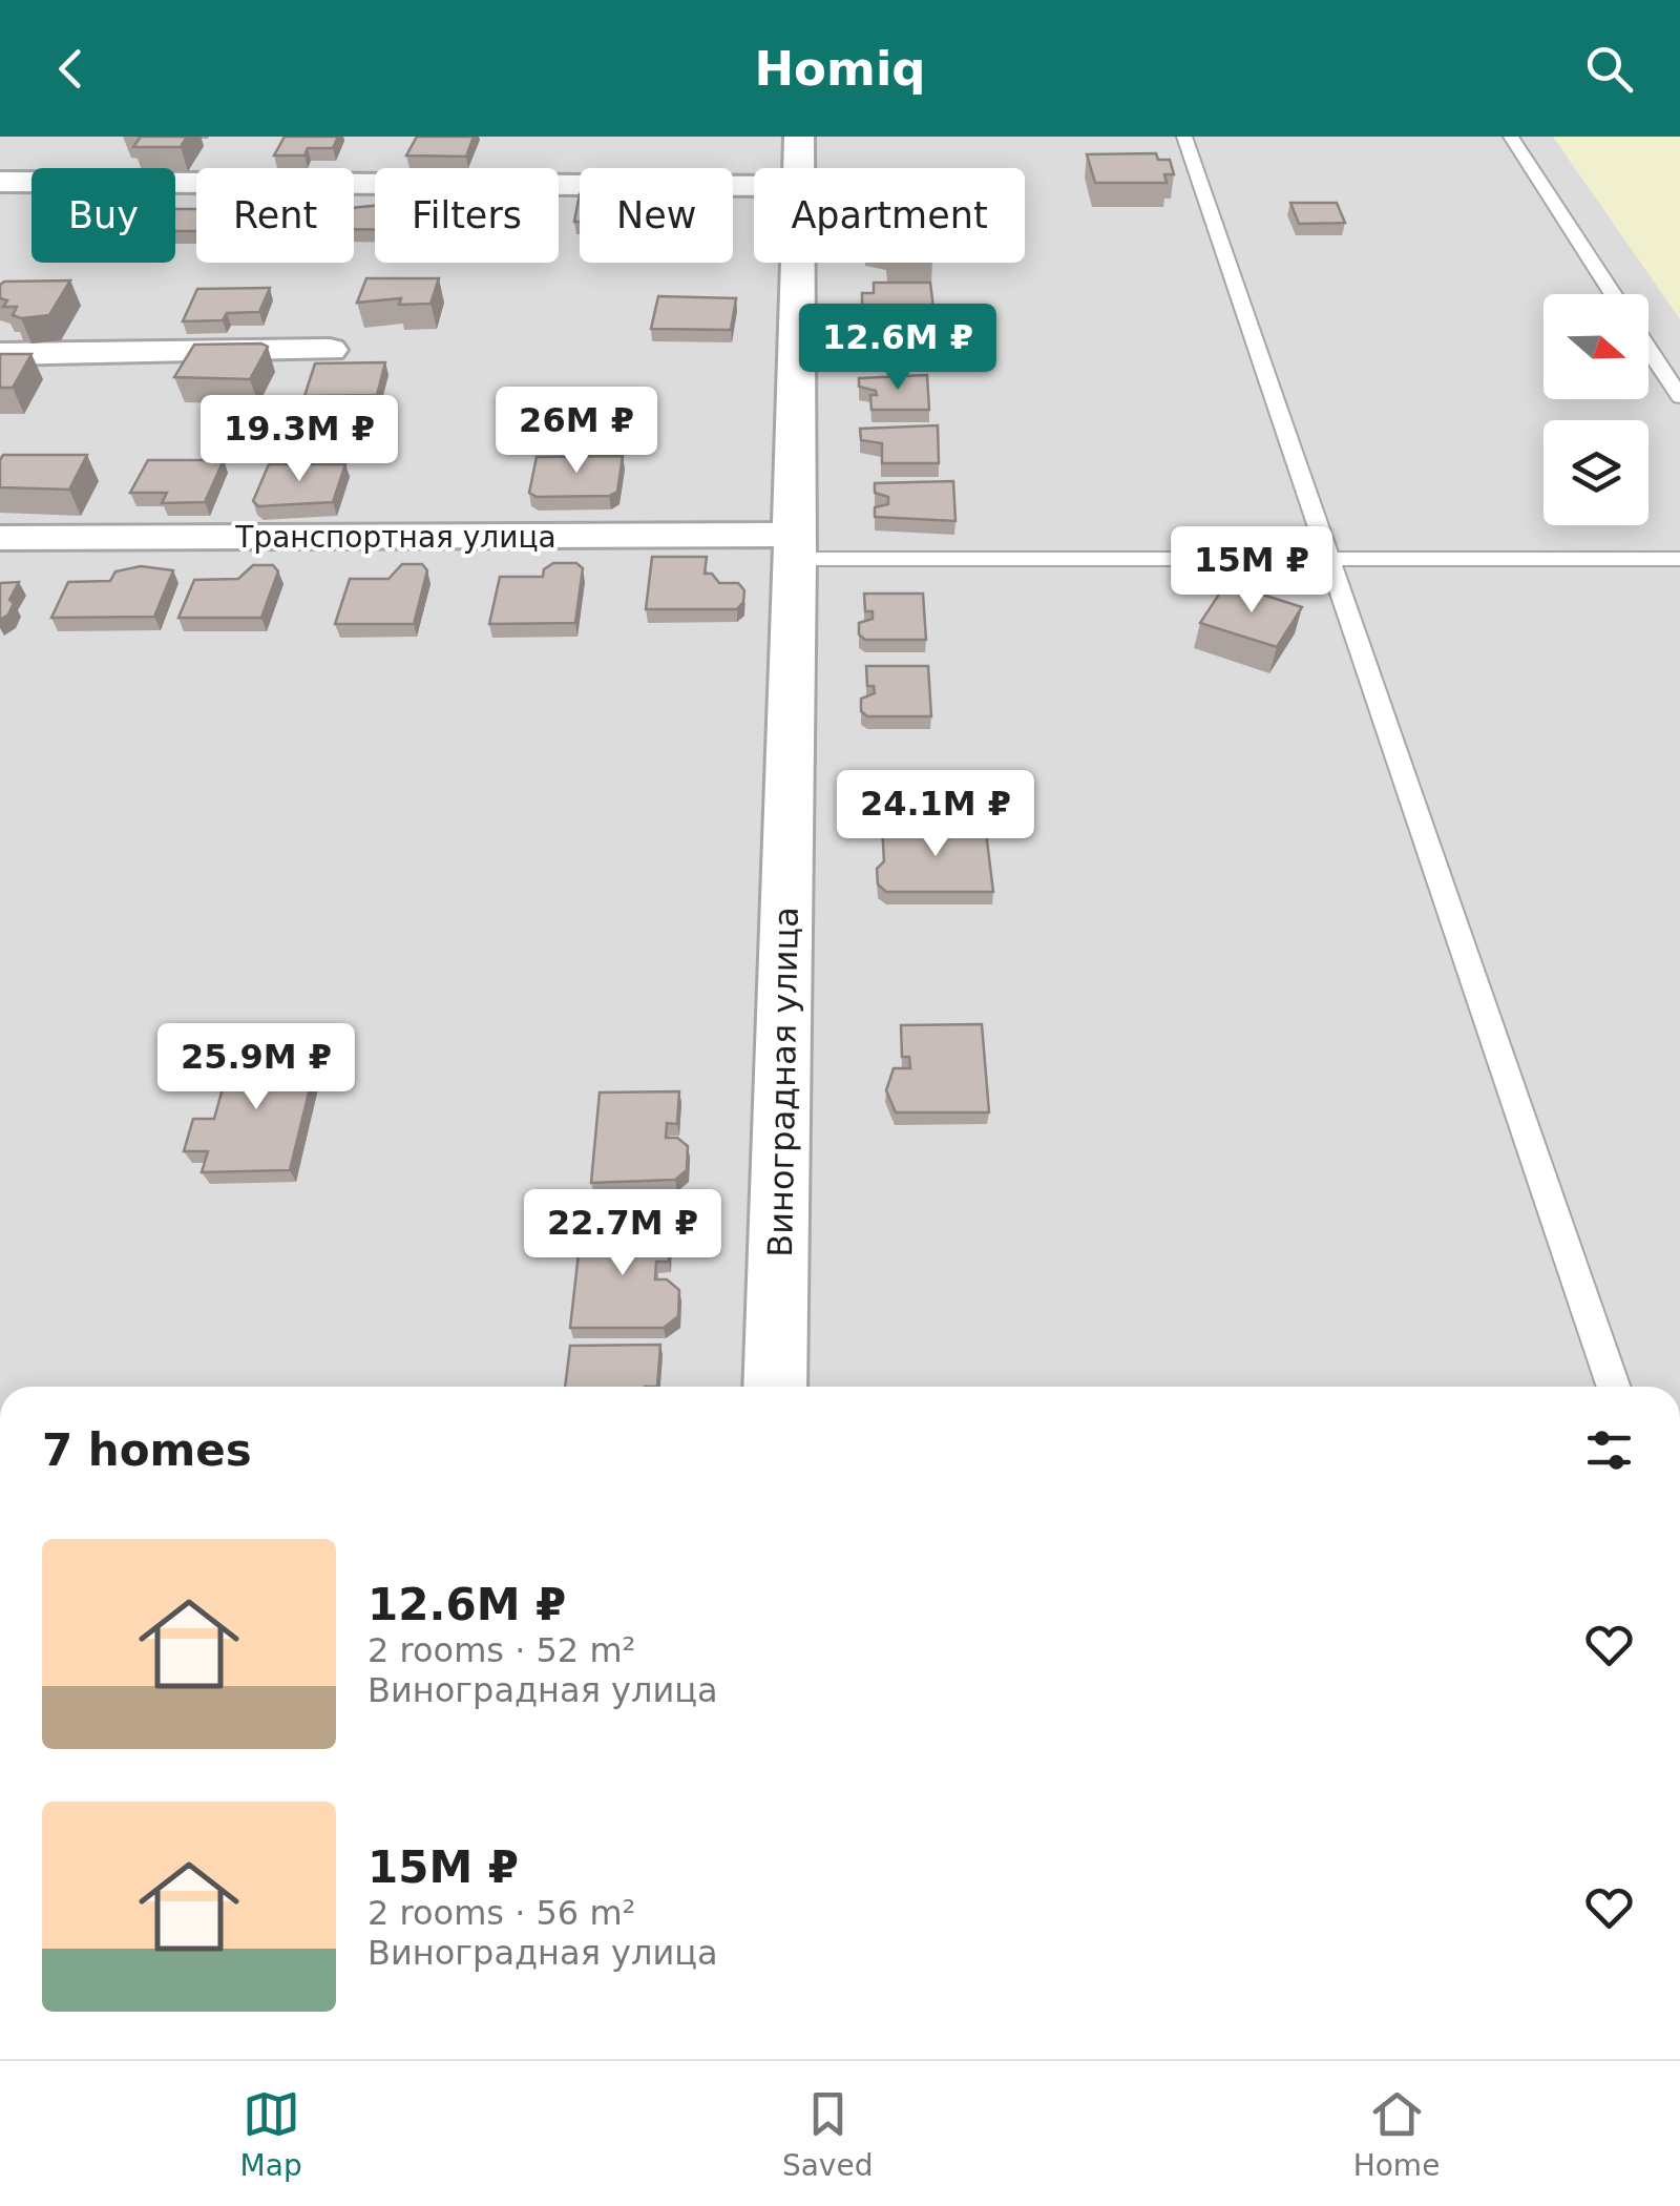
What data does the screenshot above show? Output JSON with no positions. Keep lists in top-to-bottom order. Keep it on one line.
{"streets":{"street":["Транспортная улица","Виноградная улица"]},"crossings":[["Транспортная улица","Виноградная улица"]],"north":"right","page":{"header":"Homiq","chip":["Buy","Rent","Filters","New","Apartment"],"price":["12.6M ₽","26M ₽","19.3M ₽","15M ₽","24.1M ₽","25.9M ₽","22.7M ₽"],"heading":"7 homes","list":[{"name":"12.6M ₽","note":"2 rooms · 52 m² · Виноградная улица"},{"name":"15M ₽","note":"2 rooms · 56 m² · Виноградная улица"}],"tabs":["Map","Saved","Home"]}}
